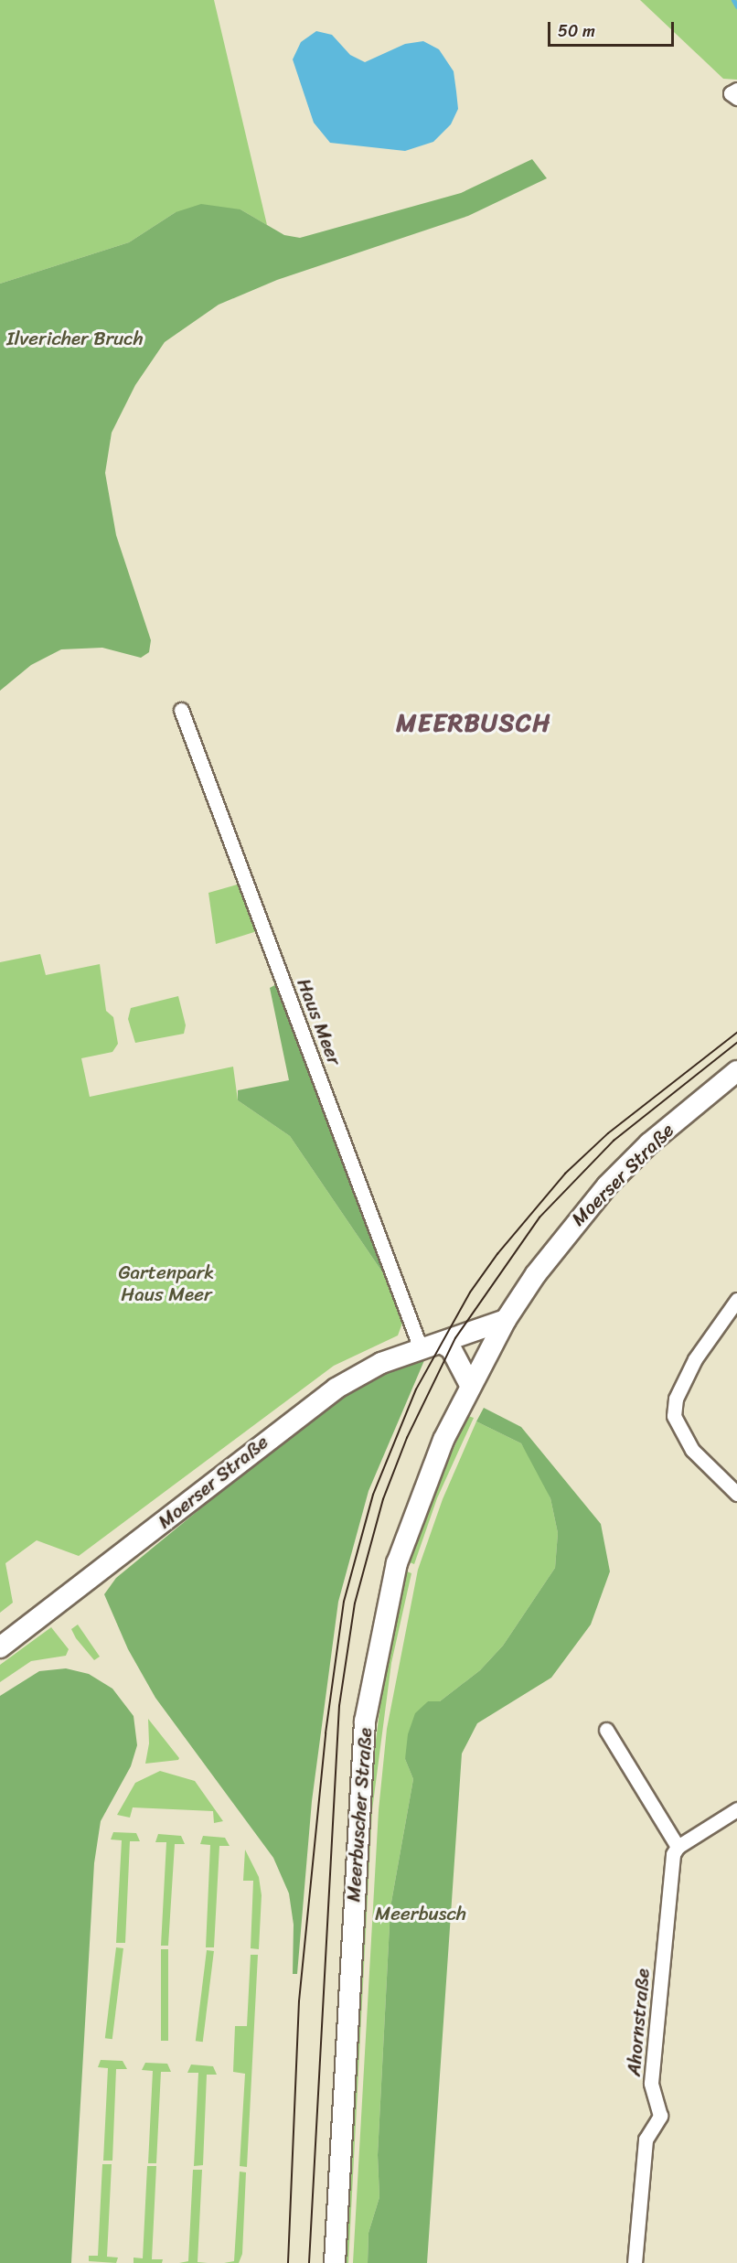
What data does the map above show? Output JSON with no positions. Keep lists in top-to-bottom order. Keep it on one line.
{"streets":{"main road":["Moerser Straße","Meerbuscher Straße"],"street":["Haus Meer","Ahornstraße"]},"crossings":[["Haus Meer","Moerser Straße"],["Moerser Straße","Meerbuscher Straße"]],"districts":["MEERBUSCH"],"parks":["Ilvericher Bruch","Gartenpark Haus Meer","Meerbusch"],"scale_bar":"50 m"}
